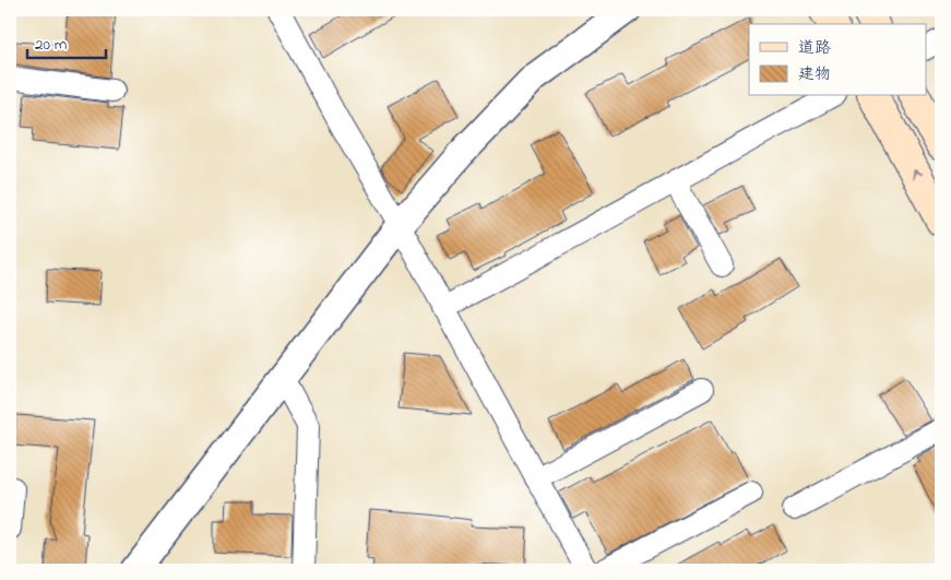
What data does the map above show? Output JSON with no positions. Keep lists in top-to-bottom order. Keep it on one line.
{"legend":["道路","建物"],"scale_bar":"20 m"}
